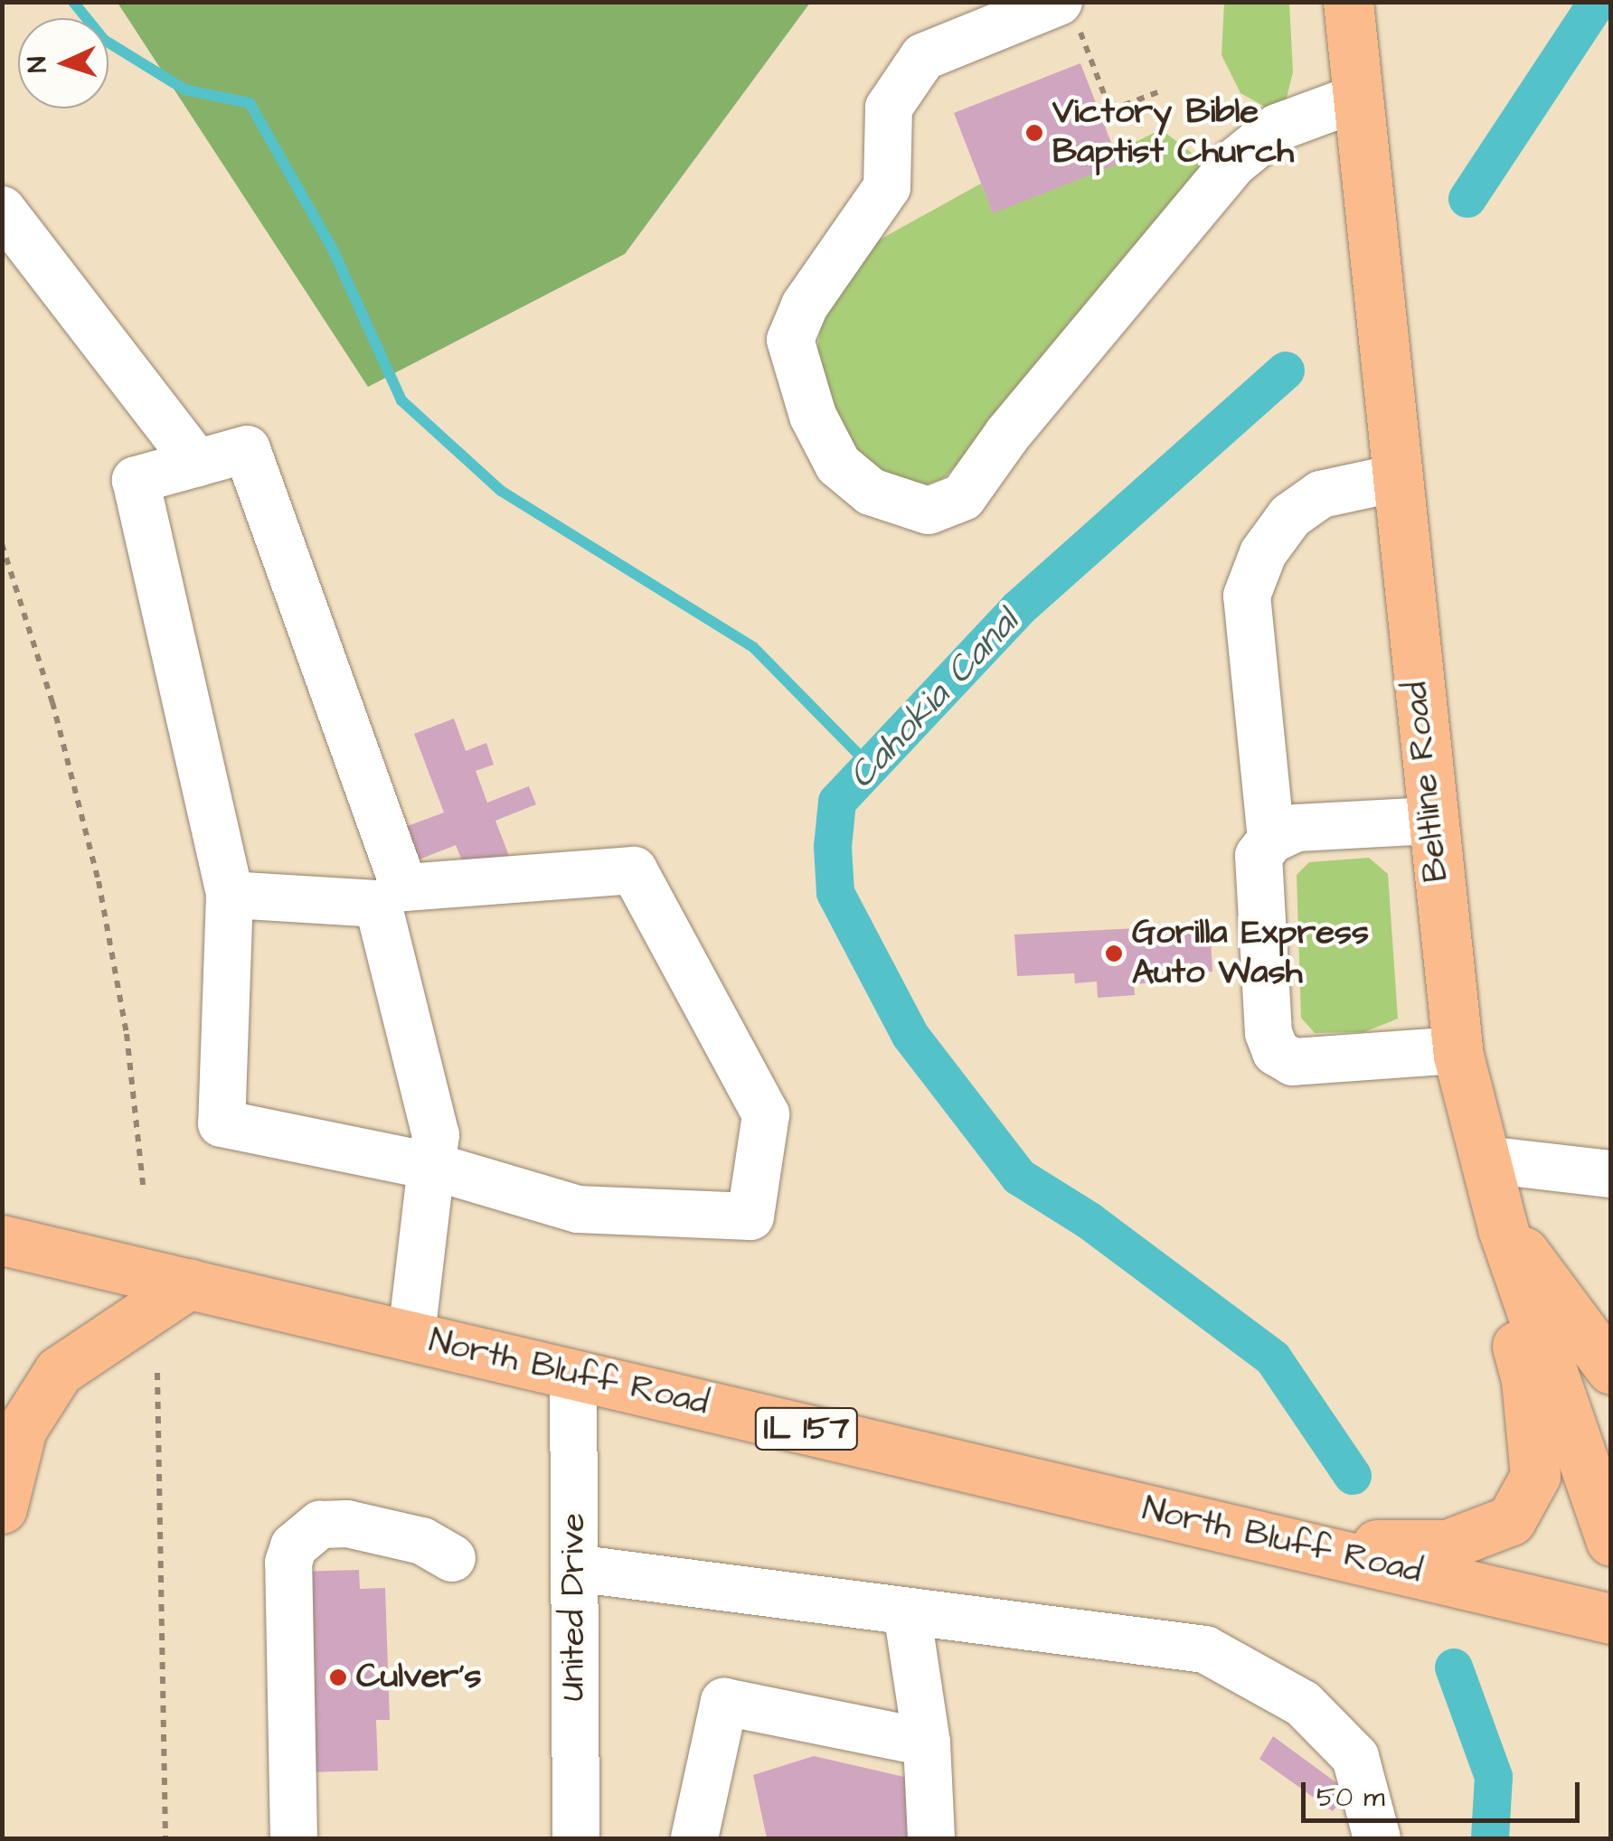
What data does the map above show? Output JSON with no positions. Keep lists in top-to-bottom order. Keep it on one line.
{"streets":{"main road":["Beltline Road","North Bluff Road","IL 157"],"street":["United Drive"]},"crossings":[["North Bluff Road","United Drive"]],"water":["Cahokia Canal"],"places":["Victory Bible Baptist Church","Gorilla Express Auto Wash","Culver's"],"scale_bar":"50 m","north":"left"}
